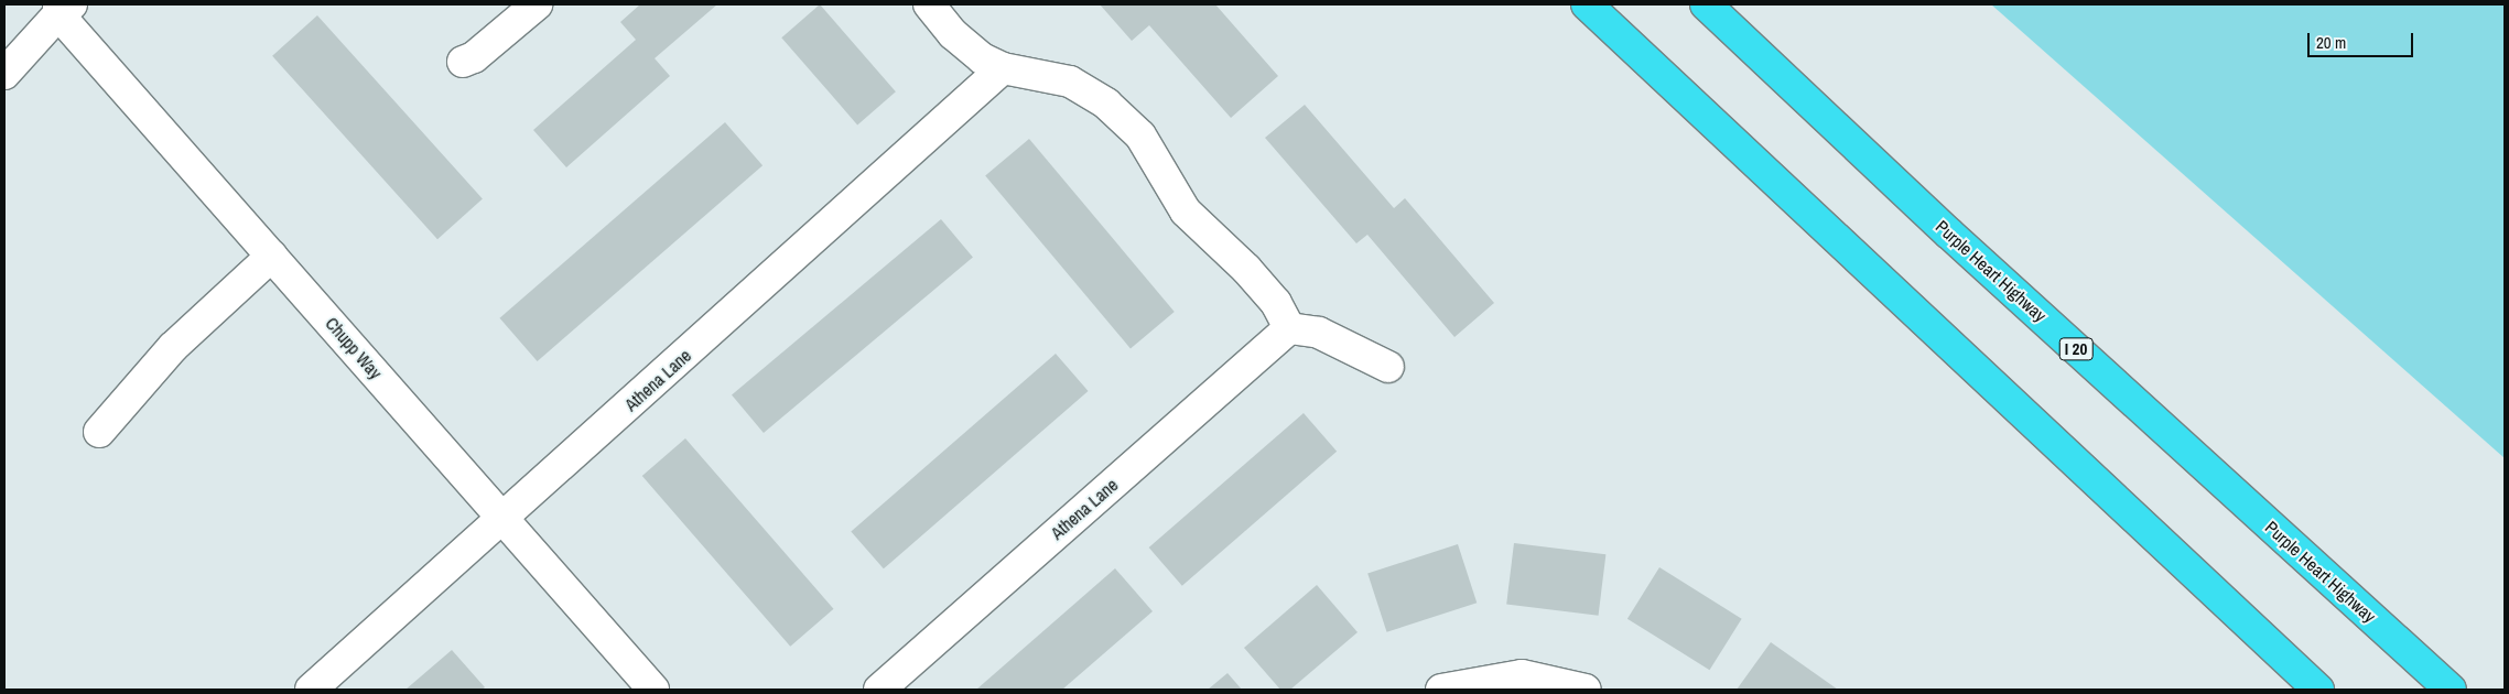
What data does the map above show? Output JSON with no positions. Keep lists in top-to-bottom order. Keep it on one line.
{"streets":{"highway":["Purple Heart Highway","I 20"],"street":["Chupp Way","Athena Lane"]},"crossings":[["Chupp Way","Athena Lane"]],"scale_bar":"20 m"}
